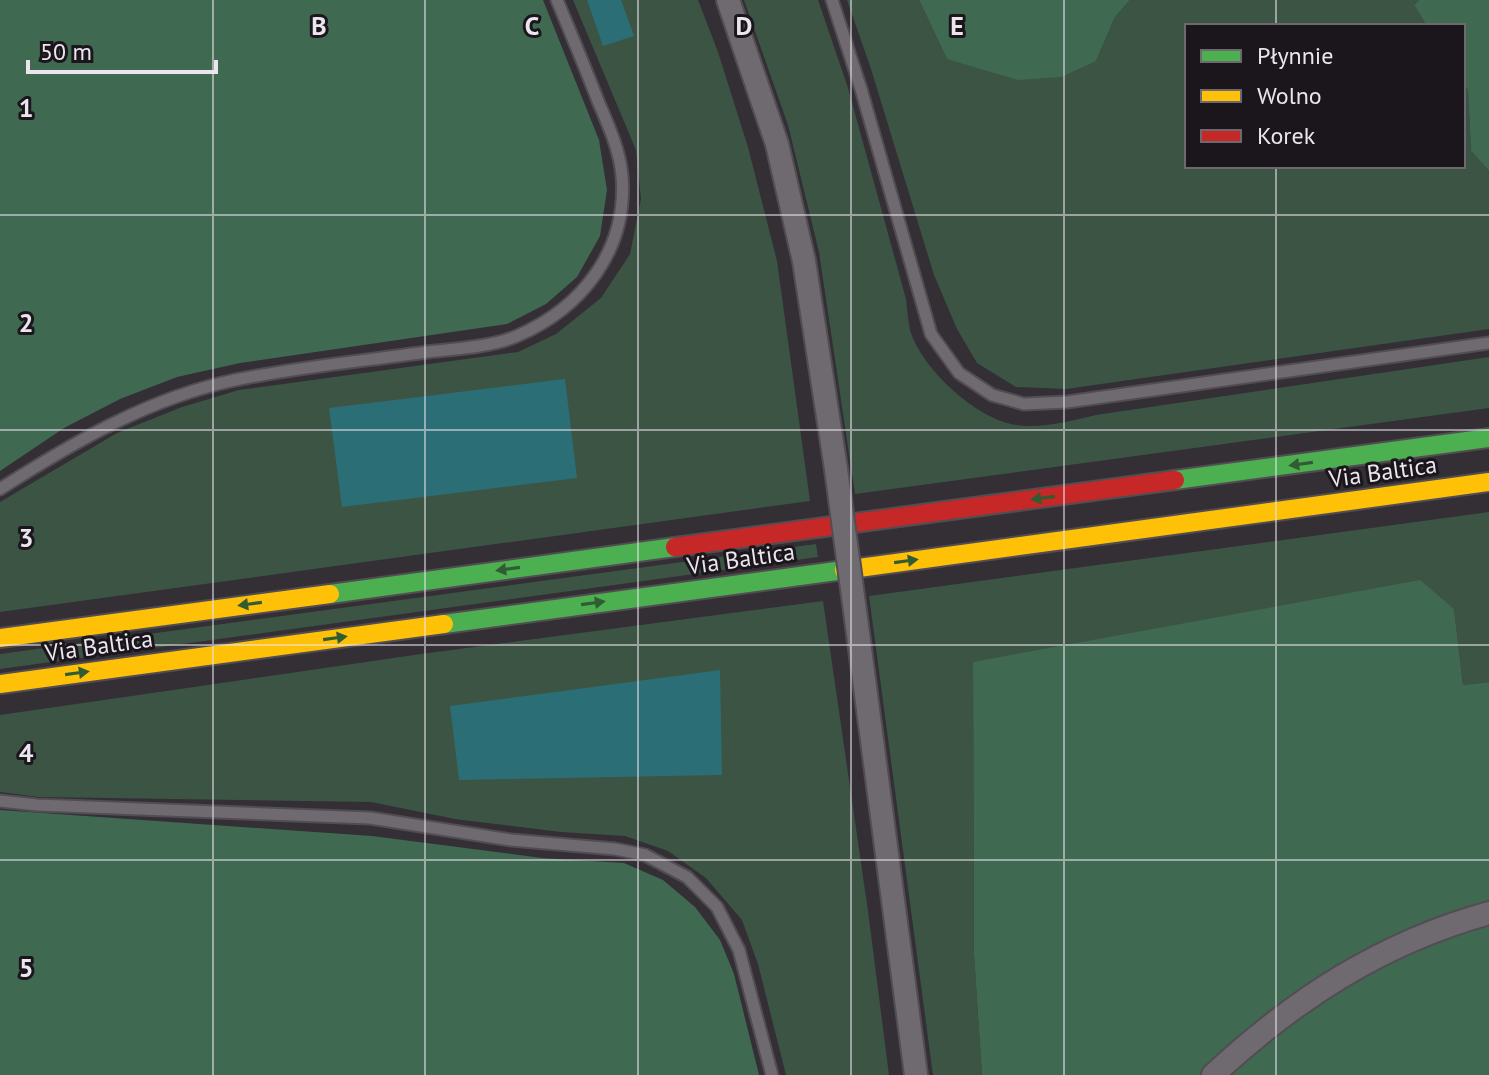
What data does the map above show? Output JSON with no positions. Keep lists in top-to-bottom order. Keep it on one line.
{"streets":{"highway":["Via Baltica"]},"legend":["Płynnie","Wolno","Korek"],"scale_bar":"50 m","grid":{"columns":["B","C","D","E"],"rows":["1","2","3","4","5"]}}
